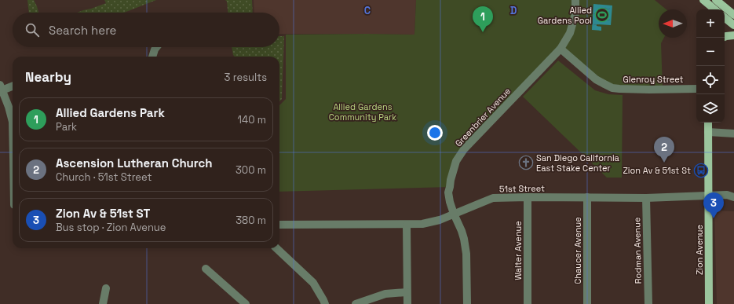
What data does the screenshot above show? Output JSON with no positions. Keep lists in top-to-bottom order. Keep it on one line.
{"streets":{"main road":["Zion Avenue"],"street":["Glenroy Street","Greenbrier Avenue","51st Street","Walter Avenue","Chaucer Avenue","Rodman Avenue"]},"crossings":[["Glenroy Street","Greenbrier Avenue"],["Greenbrier Avenue","51st Street"],["51st Street","Zion Avenue"],["51st Street","Walter Avenue"],["51st Street","Chaucer Avenue"],["51st Street","Rodman Avenue"]],"parks":["Allied Gardens Community Park"],"places":{"sports":["Allied Gardens Pool"],"church":["San Diego California East Stake Center"],"bus stop":["Zion Av & 51st St"]},"north":"left","page":{"pins":["1","2","3"],"map_buttons":["+","−"],"search":"Search here","heading":["Nearby","3 results"],"list":[{"mark":"1","name":"Allied Gardens Park","note":"Park","value":"140 m"},{"mark":"2","name":"Ascension Lutheran Church","note":"Church · 51st Street","value":"300 m"},{"mark":"3","name":"Zion Av & 51st ST","note":"Bus stop · Zion Avenue","value":"380 m"}]},"grid":{"columns":["C","D"]}}
